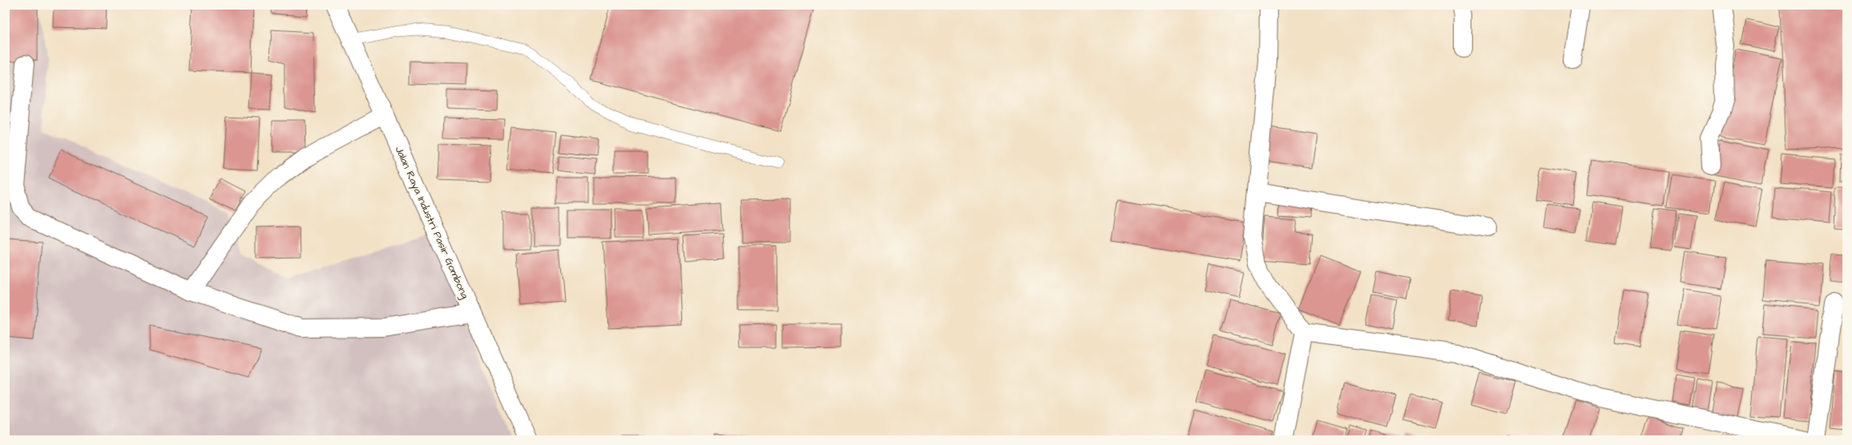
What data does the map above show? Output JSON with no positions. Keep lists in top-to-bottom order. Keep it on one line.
{"streets":{"street":["Jalan Raya Industri Pasir Gombong"]}}
